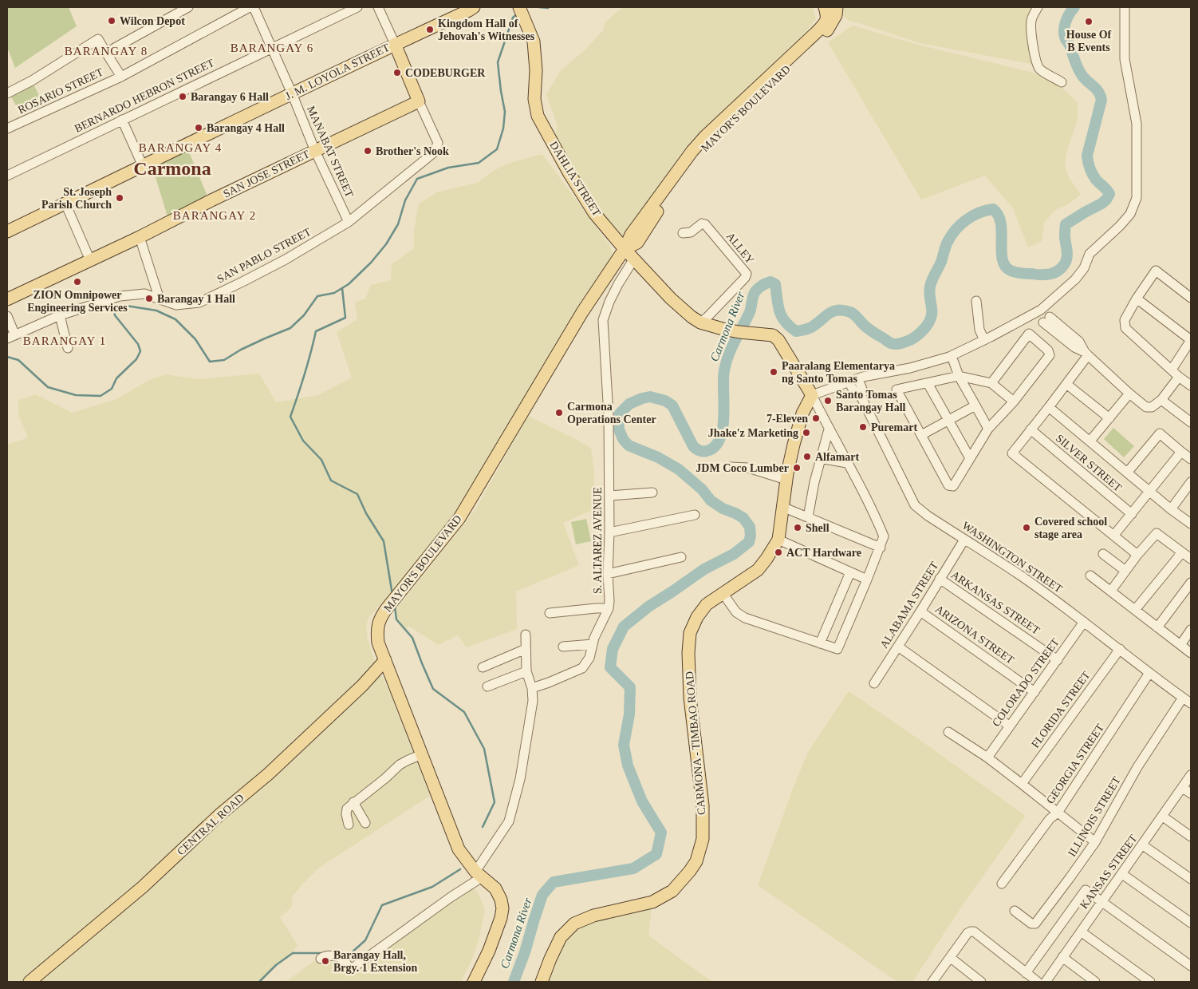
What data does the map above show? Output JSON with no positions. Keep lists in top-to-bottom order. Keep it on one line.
{"streets":{"main road":["J. M. LOYOLA STREET","MAYOR'S BOULEVARD","SAN JOSE STREET","DAHLIA STREET","CARMONA - TIMBAO ROAD","CENTRAL ROAD"],"street":["ROSARIO STREET","BERNARDO HEBRON STREET","MANABAT STREET","ALLEY","SAN PABLO STREET","SILVER STREET","S. ALTAREZ AVENUE","WASHINGTON STREET","ARKANSAS STREET","ALABAMA STREET","ARIZONA STREET","COLORADO STREET","FLORIDA STREET","GEORGIA STREET","ILLINOIS STREET","KANSAS STREET"]},"crossings":[["J. M. LOYOLA STREET","MANABAT STREET"],["BERNARDO HEBRON STREET","MANABAT STREET"],["MAYOR'S BOULEVARD","DAHLIA STREET"],["MAYOR'S BOULEVARD","CENTRAL ROAD"],["MANABAT STREET","SAN JOSE STREET"],["MANABAT STREET","SAN PABLO STREET"],["SAN JOSE STREET","SAN PABLO STREET"],["DAHLIA STREET","ALLEY"],["DAHLIA STREET","S. ALTAREZ AVENUE"],["DAHLIA STREET","CARMONA - TIMBAO ROAD"],["WASHINGTON STREET","ALABAMA STREET"],["WASHINGTON STREET","COLORADO STREET"],["WASHINGTON STREET","FLORIDA STREET"],["WASHINGTON STREET","GEORGIA STREET"],["WASHINGTON STREET","ILLINOIS STREET"],["ARKANSAS STREET","ALABAMA STREET"],["ARKANSAS STREET","COLORADO STREET"],["ALABAMA STREET","ARIZONA STREET"],["ARIZONA STREET","COLORADO STREET"]],"districts":["BARANGAY 6","BARANGAY 8","BARANGAY 4","Carmona","BARANGAY 2","BARANGAY 1"],"water":["Carmona River"],"places":["Wilcon Depot","House Of B Events","Kingdom Hall of Jehovah's Witnesses","CODEBURGER","Barangay 6 Hall","Barangay 4 Hall","Brother's Nook","St. Joseph Parish Church","ZION Omnipower Engineering Services","Barangay 1 Hall","Paaralang Elementarya ng Santo Tomas","Santo Tomas Barangay Hall","Carmona Operations Center","7-Eleven","Puremart","Jhake'z Marketing","Alfamart","JDM Coco Lumber","Shell","Covered school stage area","ACT Hardware","Barangay Hall, Brgy. 1 Extension"]}
